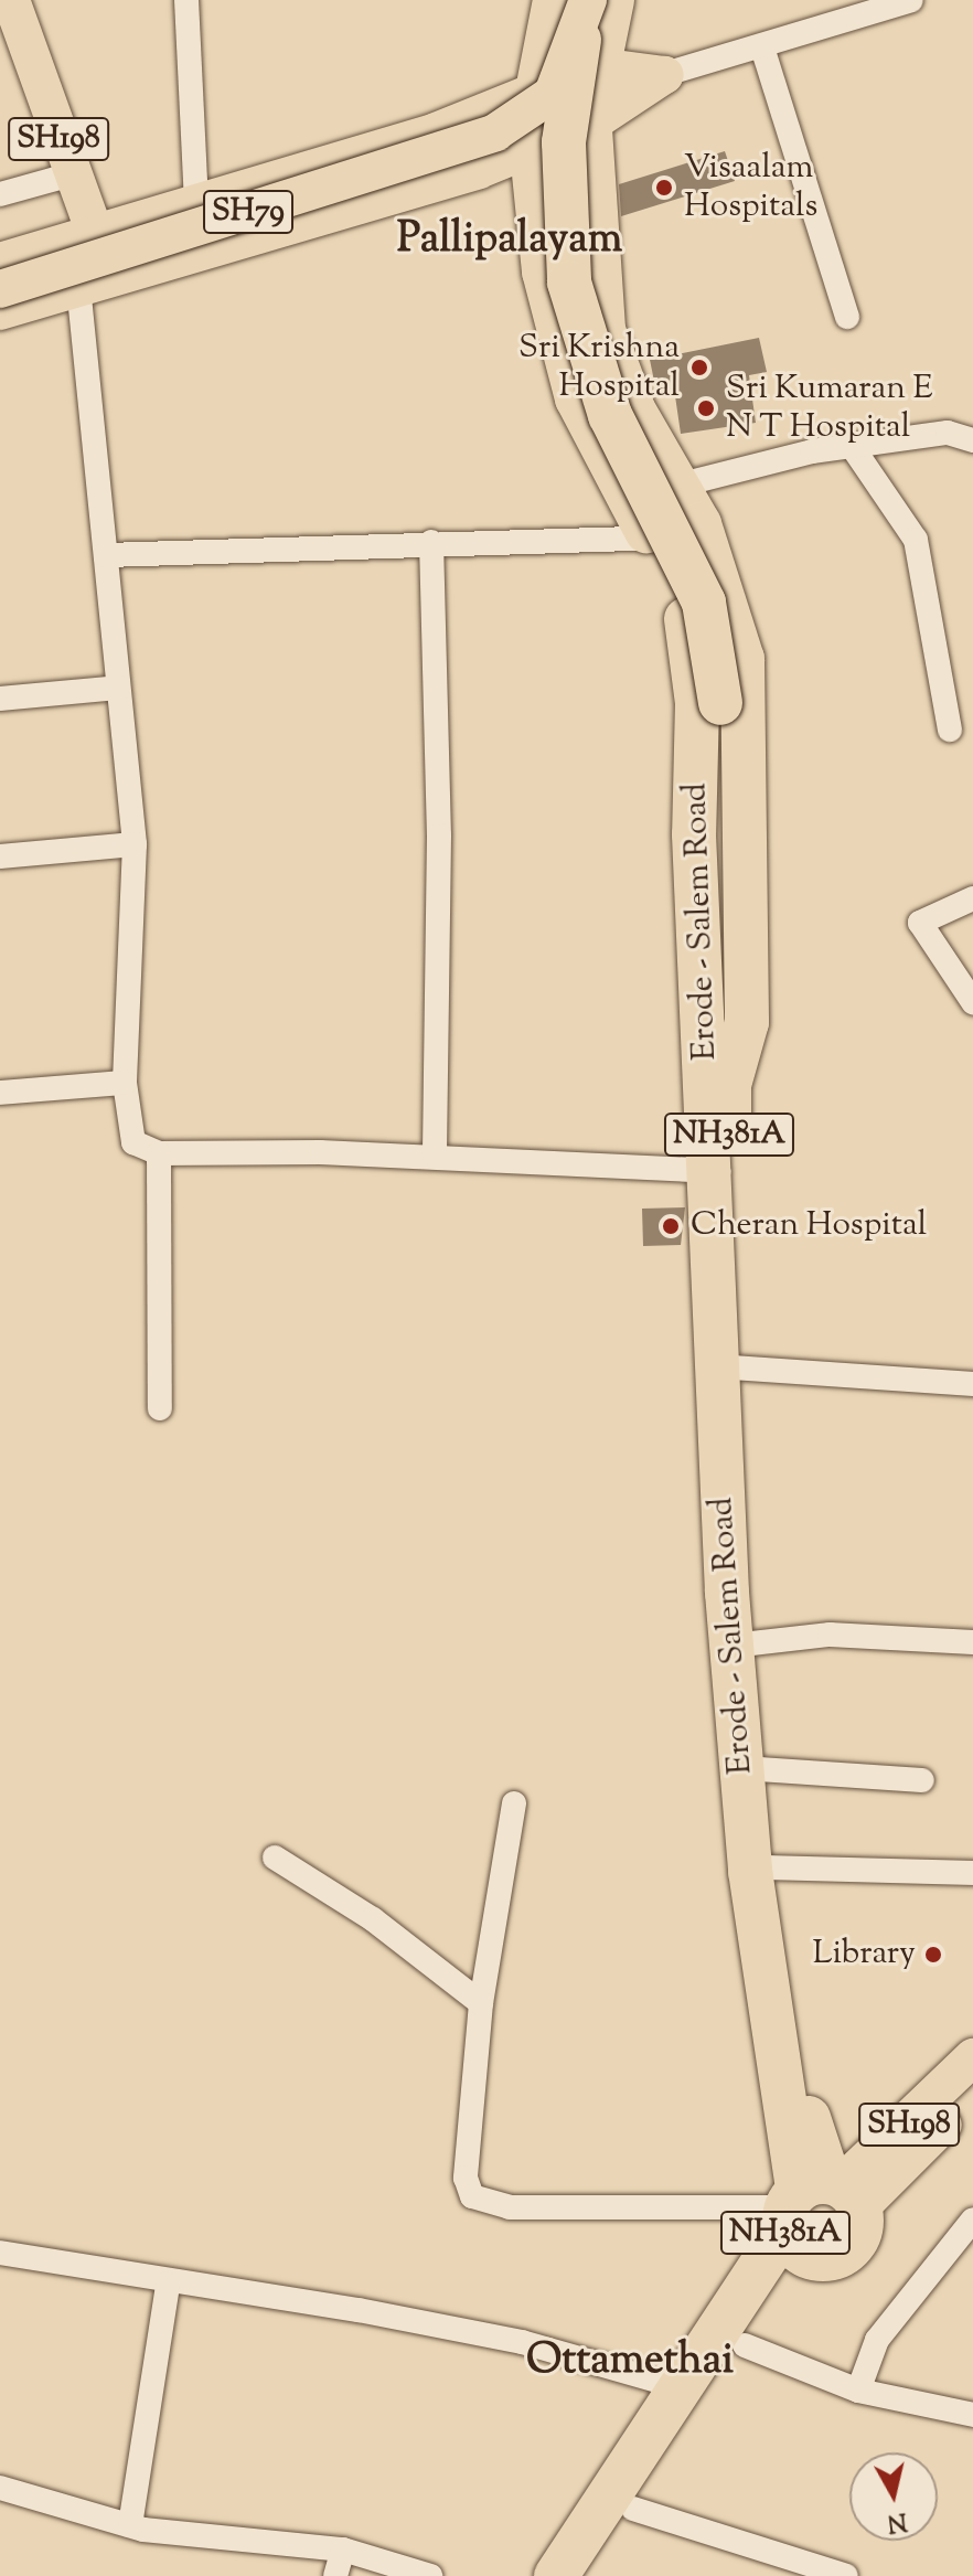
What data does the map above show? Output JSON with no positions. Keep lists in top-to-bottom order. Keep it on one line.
{"streets":{"highway":["Erode - Salem Road","NH381A"],"main road":["SH198","SH79"]},"crossings":[["SH198","Erode - Salem Road"],["SH198","NH381A"],["SH79","Erode - Salem Road"],["Erode - Salem Road","NH381A"]],"districts":["Pallipalayam","Ottamethai"],"places":["Visaalam Hospitals","Sri Krishna Hospital","Sri Kumaran E N T Hospital","Cheran Hospital","Library"],"north":"bottom"}
